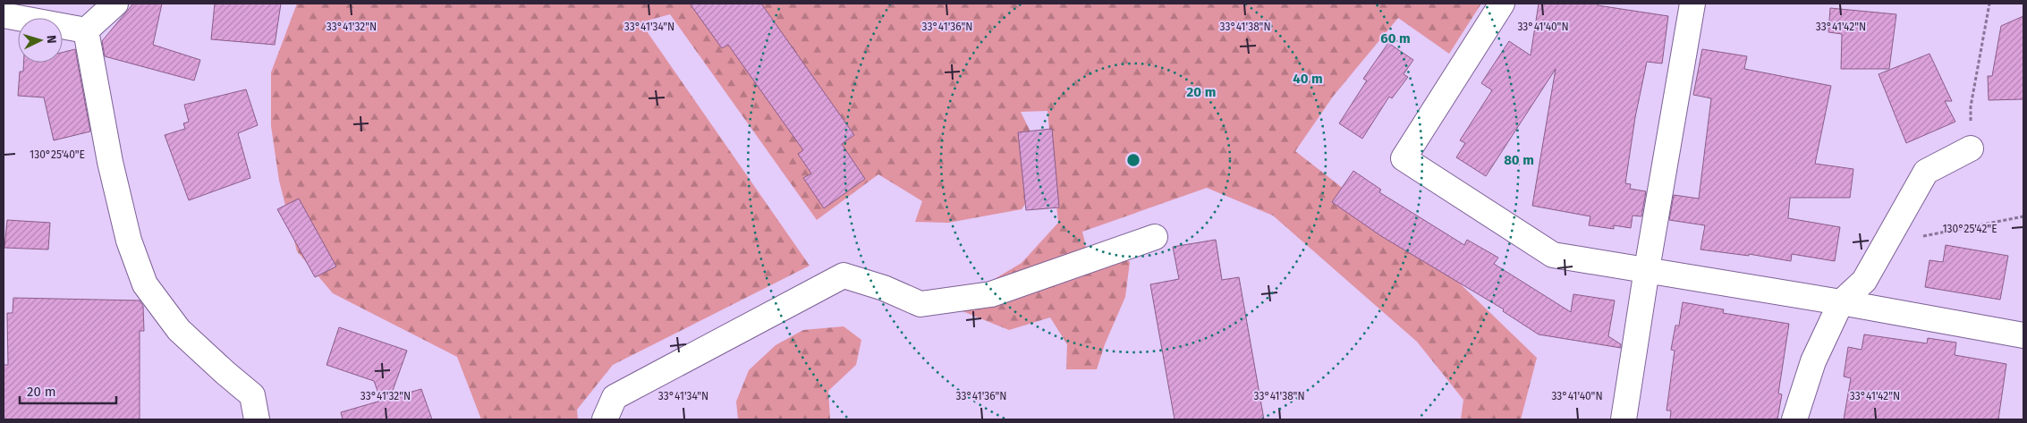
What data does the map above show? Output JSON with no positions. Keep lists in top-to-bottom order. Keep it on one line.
{"scale_bar":"20 m","north":"right","coordinates":["33°41'32\"N","33°41'34\"N","33°41'36\"N","33°41'38\"N","33°41'40\"N","33°41'42\"N","130°25'40\"E","130°25'42\"E"],"rings":["60 m","40 m","20 m","80 m"]}
